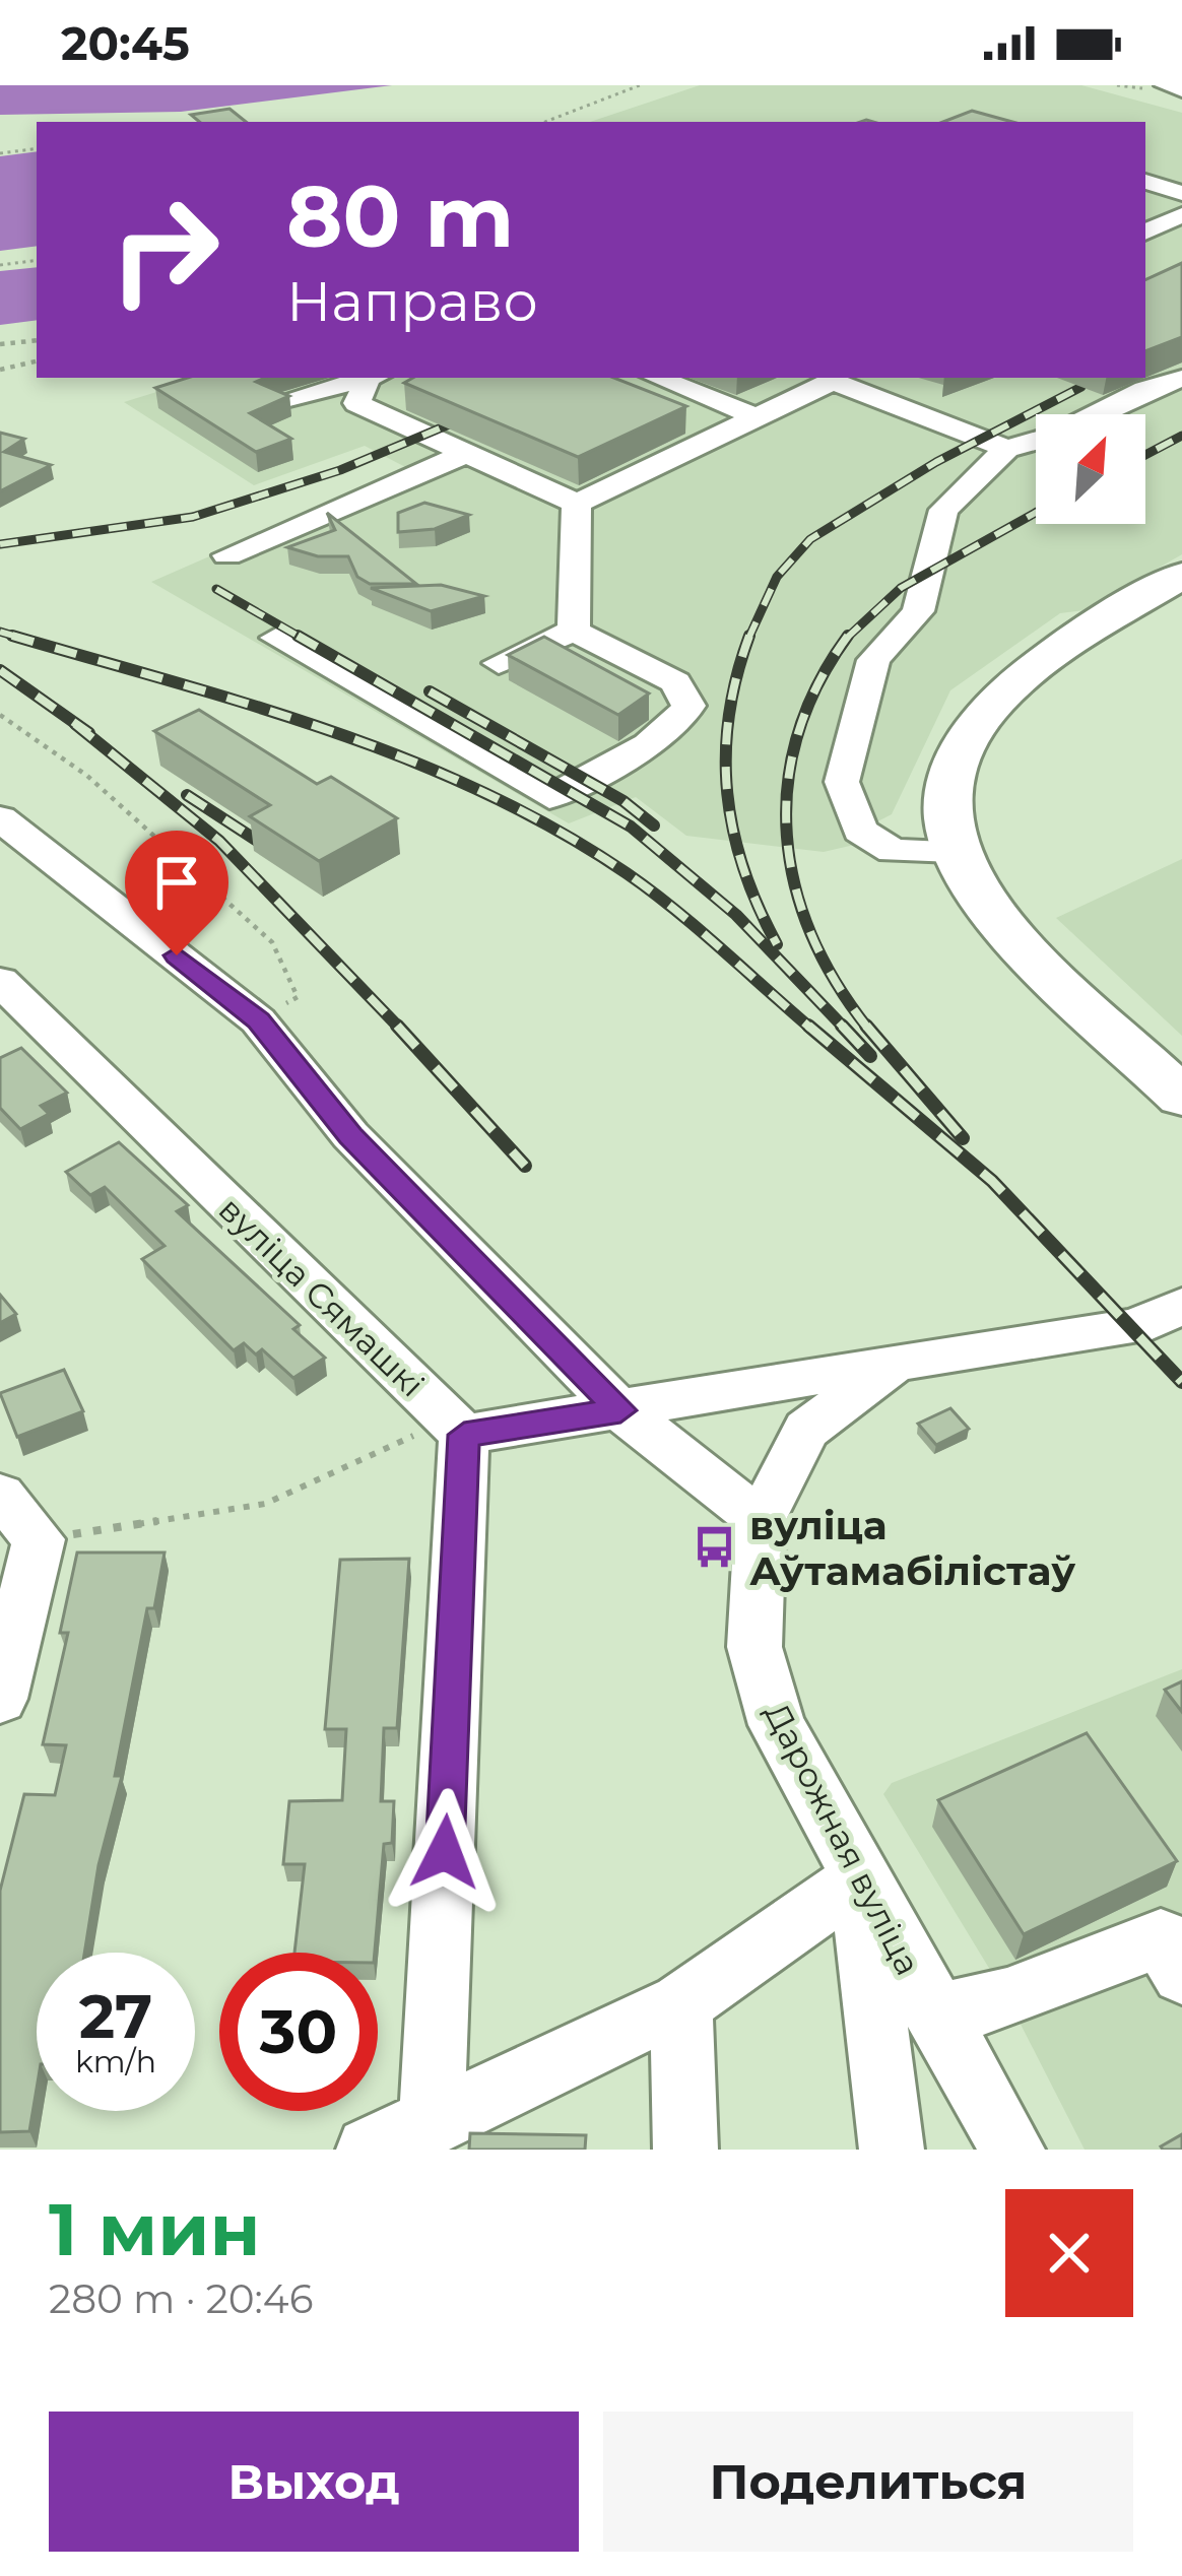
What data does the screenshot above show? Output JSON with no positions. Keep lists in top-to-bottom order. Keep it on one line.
{"streets":{"street":["вуліца Сямашкі","Дарожная вуліца"]},"places":{"bus stop":["вуліца Аўтамабілістаў"]},"north":"top right","page":{"status":"20:45","turn":["80 m","Направо"],"speed":"27 km/h","limit":"30","heading":["1 мин","280 m · 20:46"],"buttons":["Выход","Поделиться"]}}
